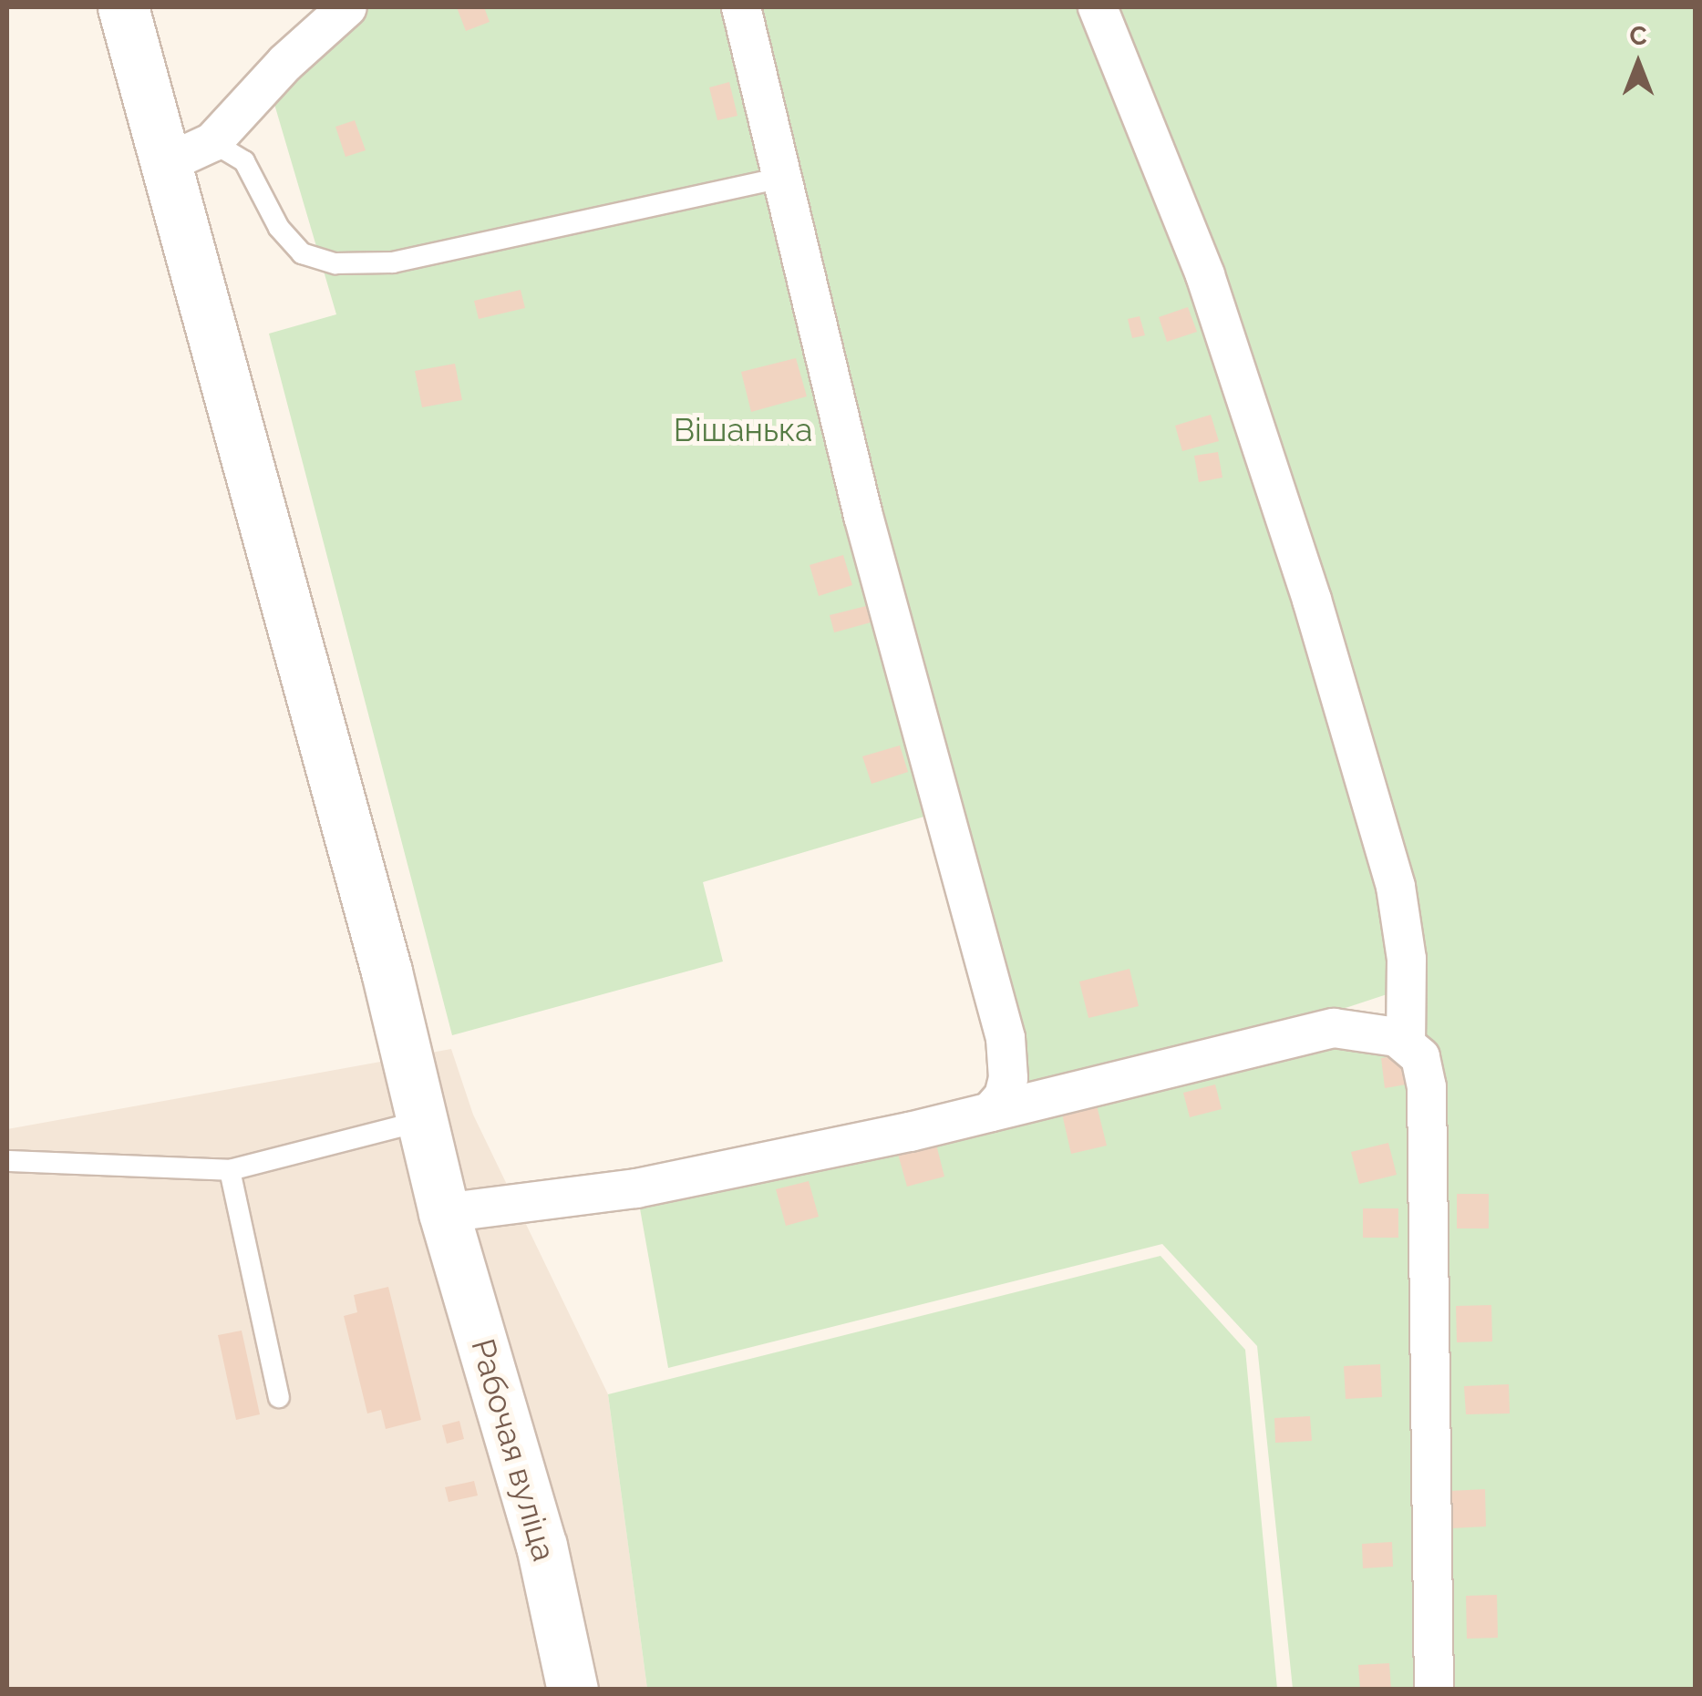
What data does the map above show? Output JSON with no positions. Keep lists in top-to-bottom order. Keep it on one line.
{"streets":{"street":["Рабочая вуліца"]},"parks":["Вішанька"],"north":"top"}
